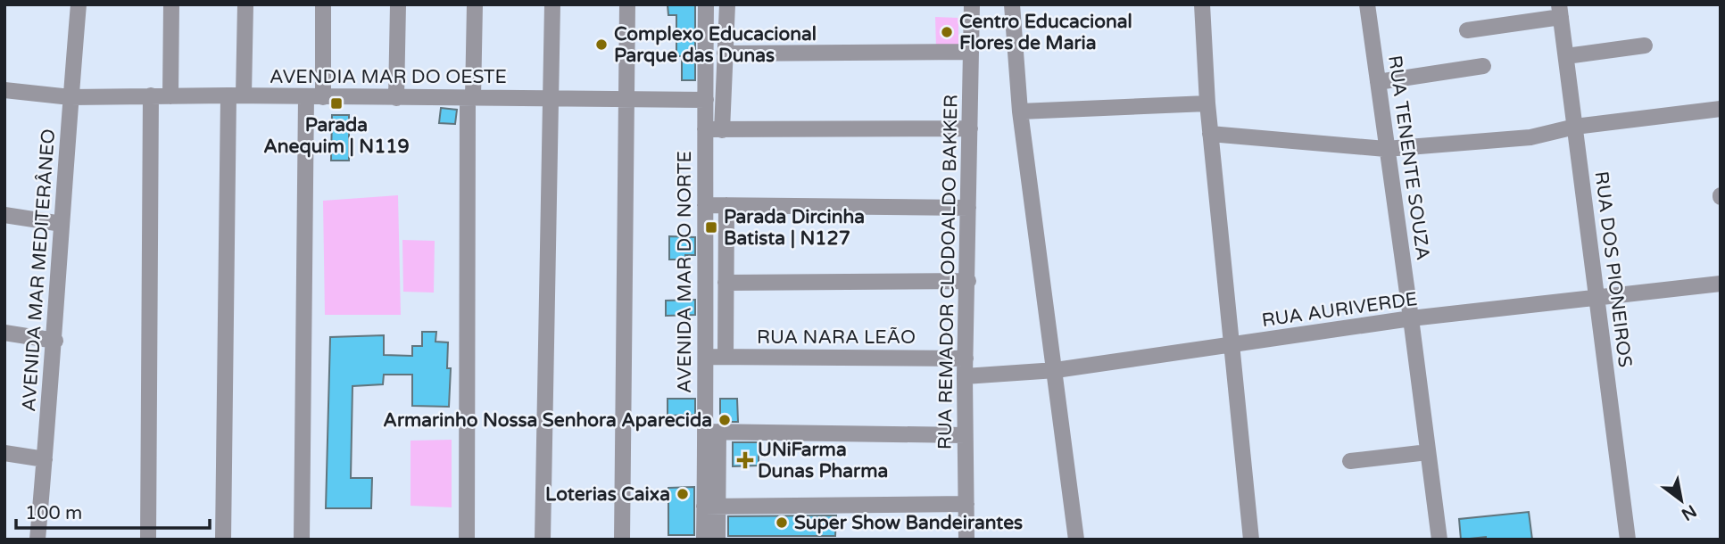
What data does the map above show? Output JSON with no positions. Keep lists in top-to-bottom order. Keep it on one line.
{"streets":{"street":["AVENDIA MAR DO OESTE","RUA TENENTE SOUZA","RUA DOS PIONEIROS","AVENIDA MAR MEDITERÂNEO","AVENIDA MAR DO NORTE","RUA REMADOR CLODOALDO BAKKER","RUA AURIVERDE","RUA NARA LEÃO"]},"crossings":[["AVENDIA MAR DO OESTE","AVENIDA MAR MEDITERÂNEO"],["AVENDIA MAR DO OESTE","AVENIDA MAR DO NORTE"],["RUA TENENTE SOUZA","RUA AURIVERDE"],["RUA DOS PIONEIROS","RUA AURIVERDE"],["AVENIDA MAR DO NORTE","RUA NARA LEÃO"],["RUA REMADOR CLODOALDO BAKKER","RUA AURIVERDE"],["RUA REMADOR CLODOALDO BAKKER","RUA NARA LEÃO"]],"places":{"other":["Centro Educacional Flores de Maria","Complexo Educacional Parque das Dunas","Armarinho Nossa Senhora Aparecida","Loterias Caixa","Super Show Bandeirantes"],"transit":["Parada Anequim | N119","Parada Dircinha Batista | N127"],"health":["UNiFarma Dunas Pharma"]},"scale_bar":"100 m","north":"bottom right"}
